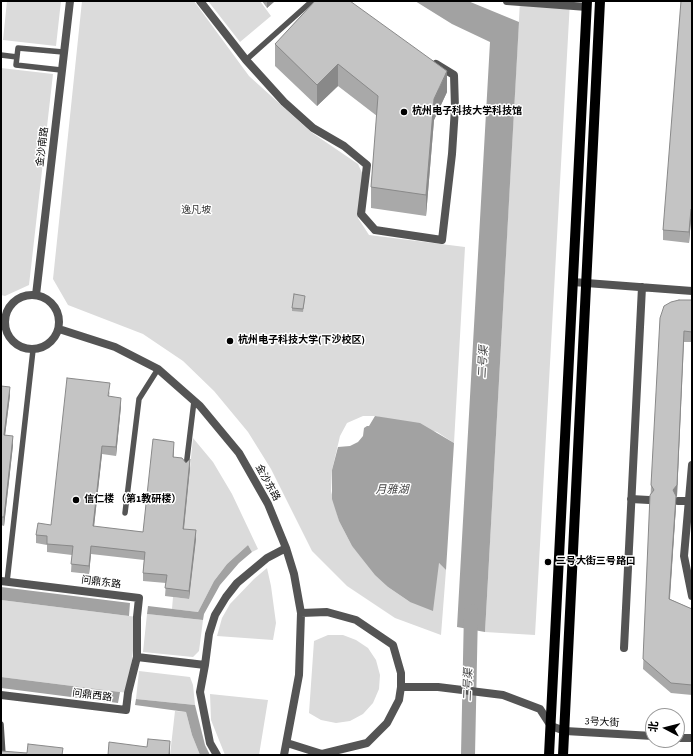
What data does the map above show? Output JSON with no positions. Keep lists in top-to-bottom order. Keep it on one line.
{"streets":{"street":["金沙南路","金沙东路","问鼎东路","问鼎西路","3号大街"]},"crossings":[["金沙南路","金沙东路"],["问鼎东路","问鼎西路"]],"water":["二号渠","月雅湖"],"parks":["逸凡坡"],"places":["杭州电子科技大学科技馆","杭州电子科技大学(下沙校区)","信仁楼 （第1教研楼）","二号大街三号路口"],"north":"left"}
